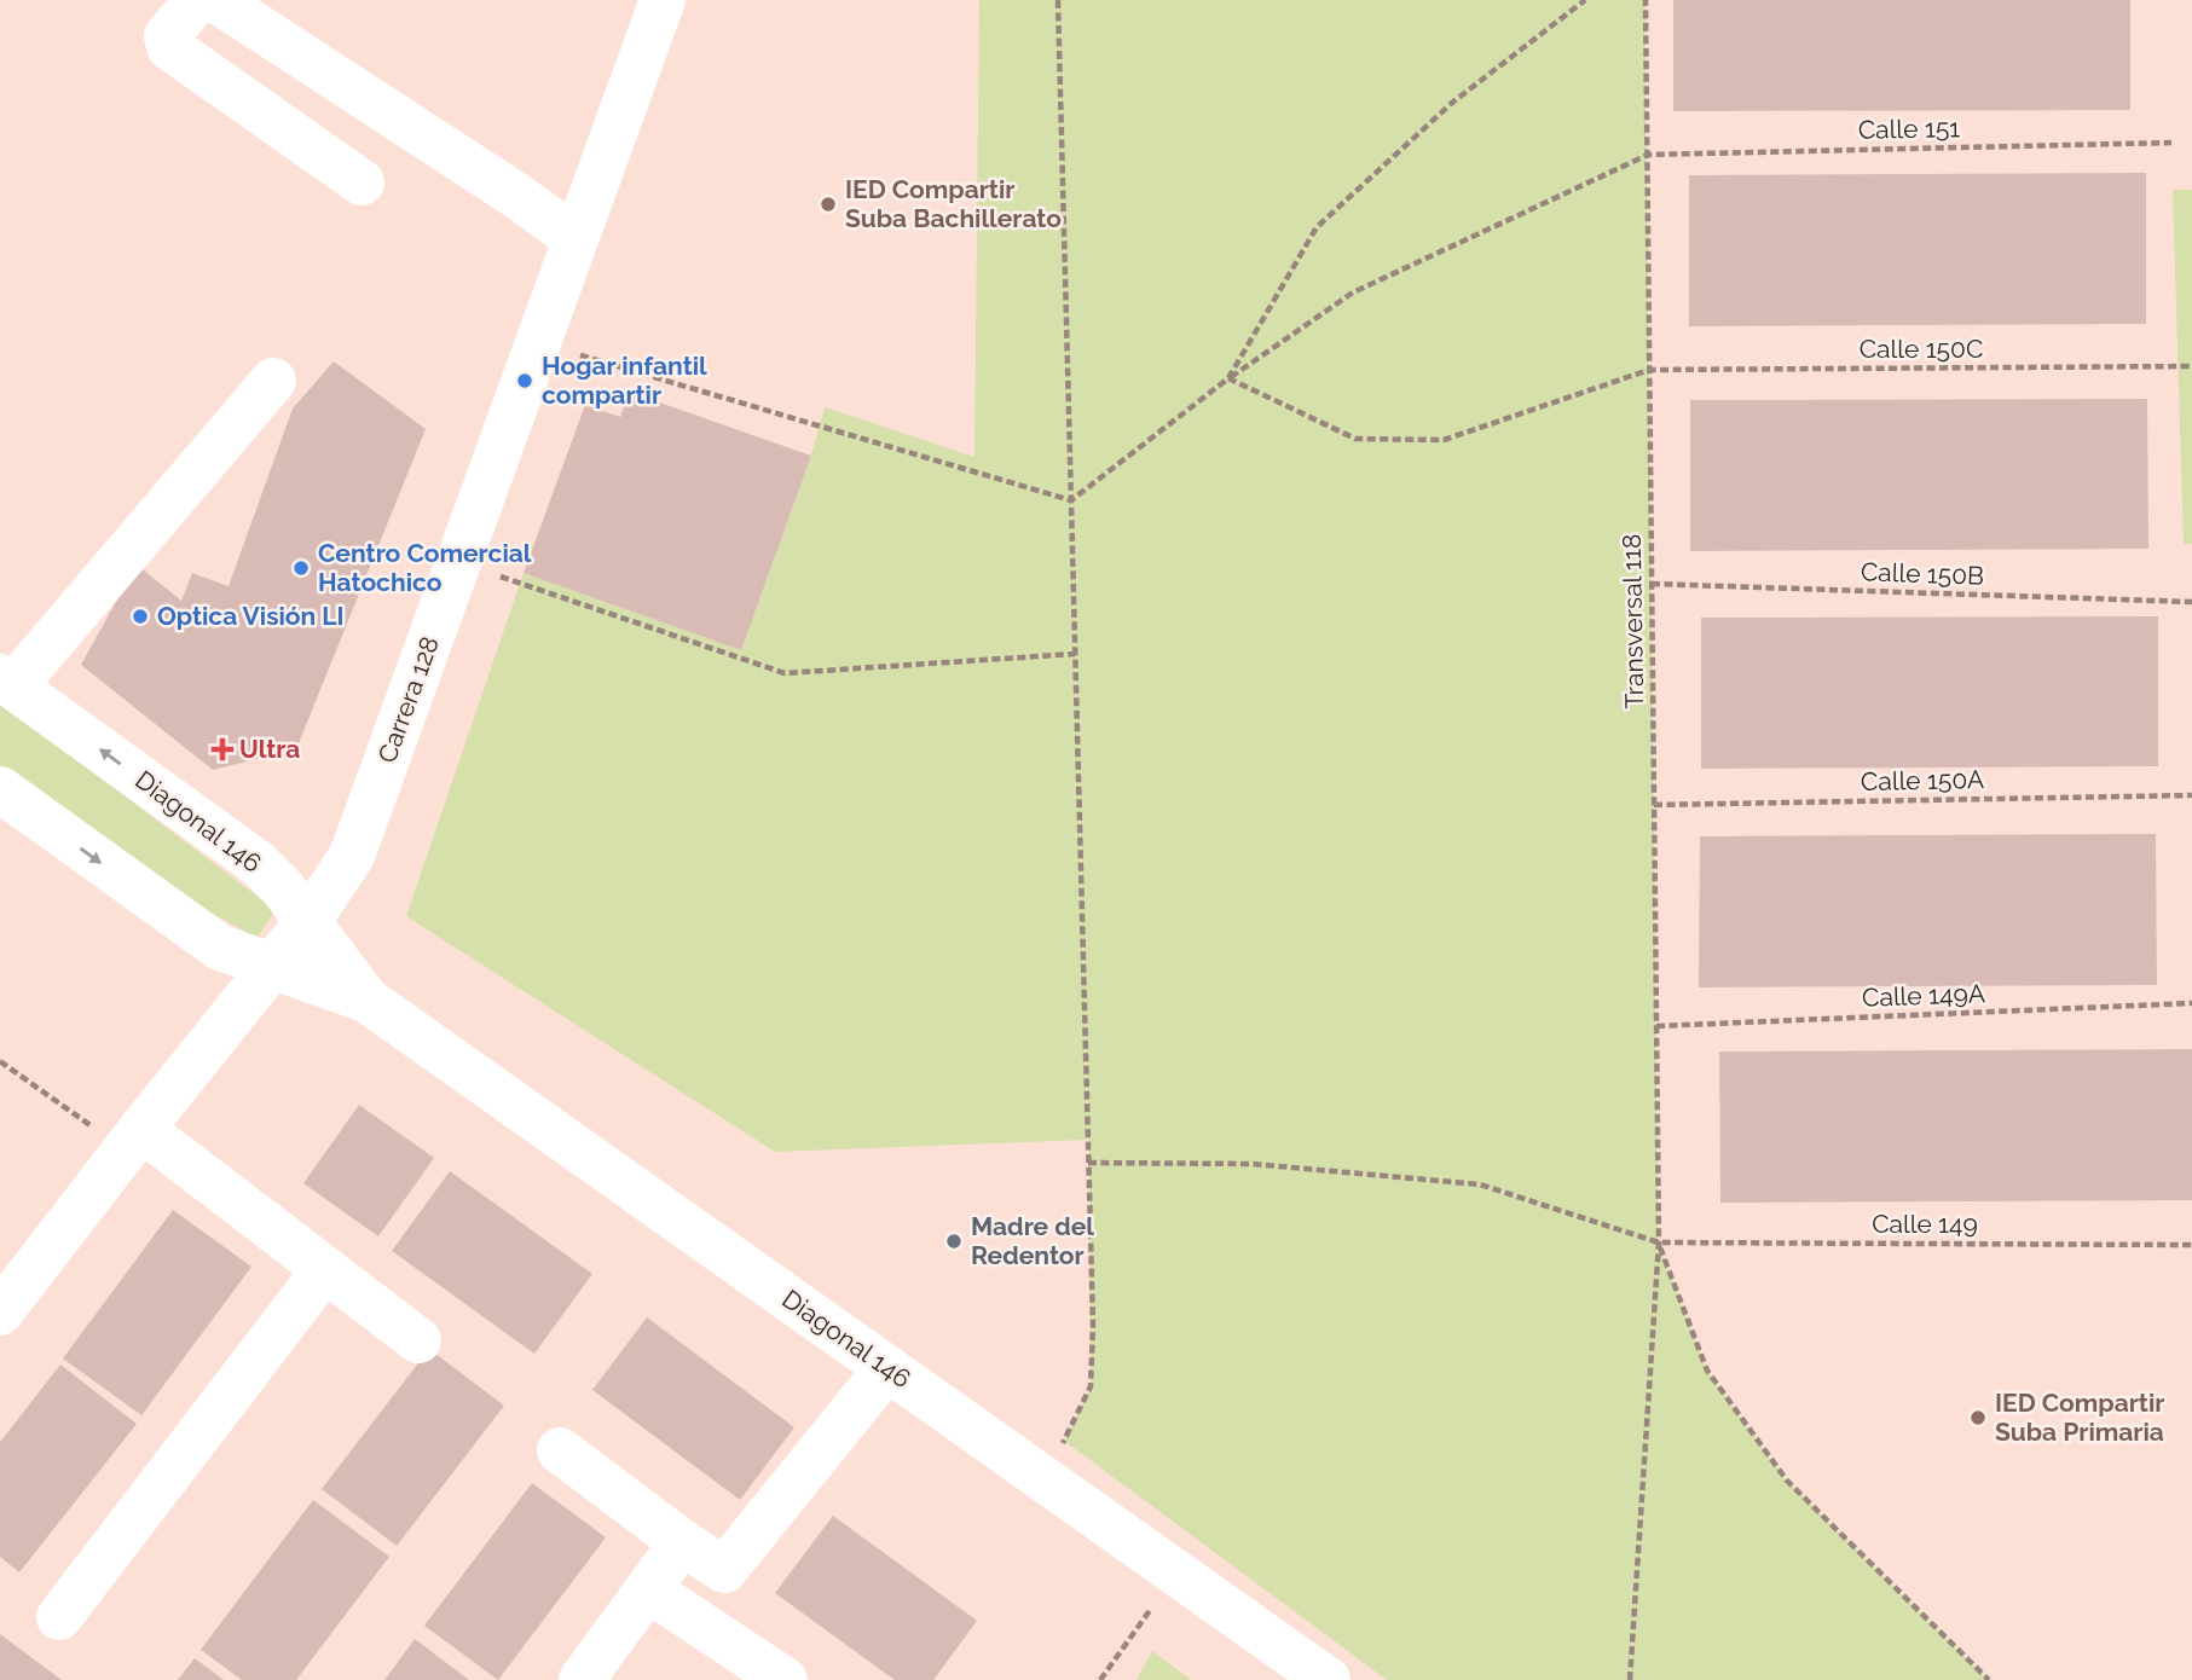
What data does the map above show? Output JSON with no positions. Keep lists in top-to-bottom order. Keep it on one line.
{"streets":{"street":["Carrera 128","Diagonal 146"],"path":["Calle 151","Calle 150C","Calle 150B","Transversal 118","Calle 150A","Calle 149A","Calle 149"]},"crossings":[["Calle 151","Transversal 118"],["Calle 150C","Transversal 118"],["Calle 150B","Transversal 118"],["Transversal 118","Calle 150A"],["Transversal 118","Calle 149A"],["Transversal 118","Calle 149"],["Carrera 128","Diagonal 146"]],"places":{"other":["IED Compartir Suba Bachillerato","Hogar infantil compartir","Centro Comercial Hatochico","Optica Visión LI","Madre del Redentor","IED Compartir Suba Primaria"],"health":["Ultra"]}}
